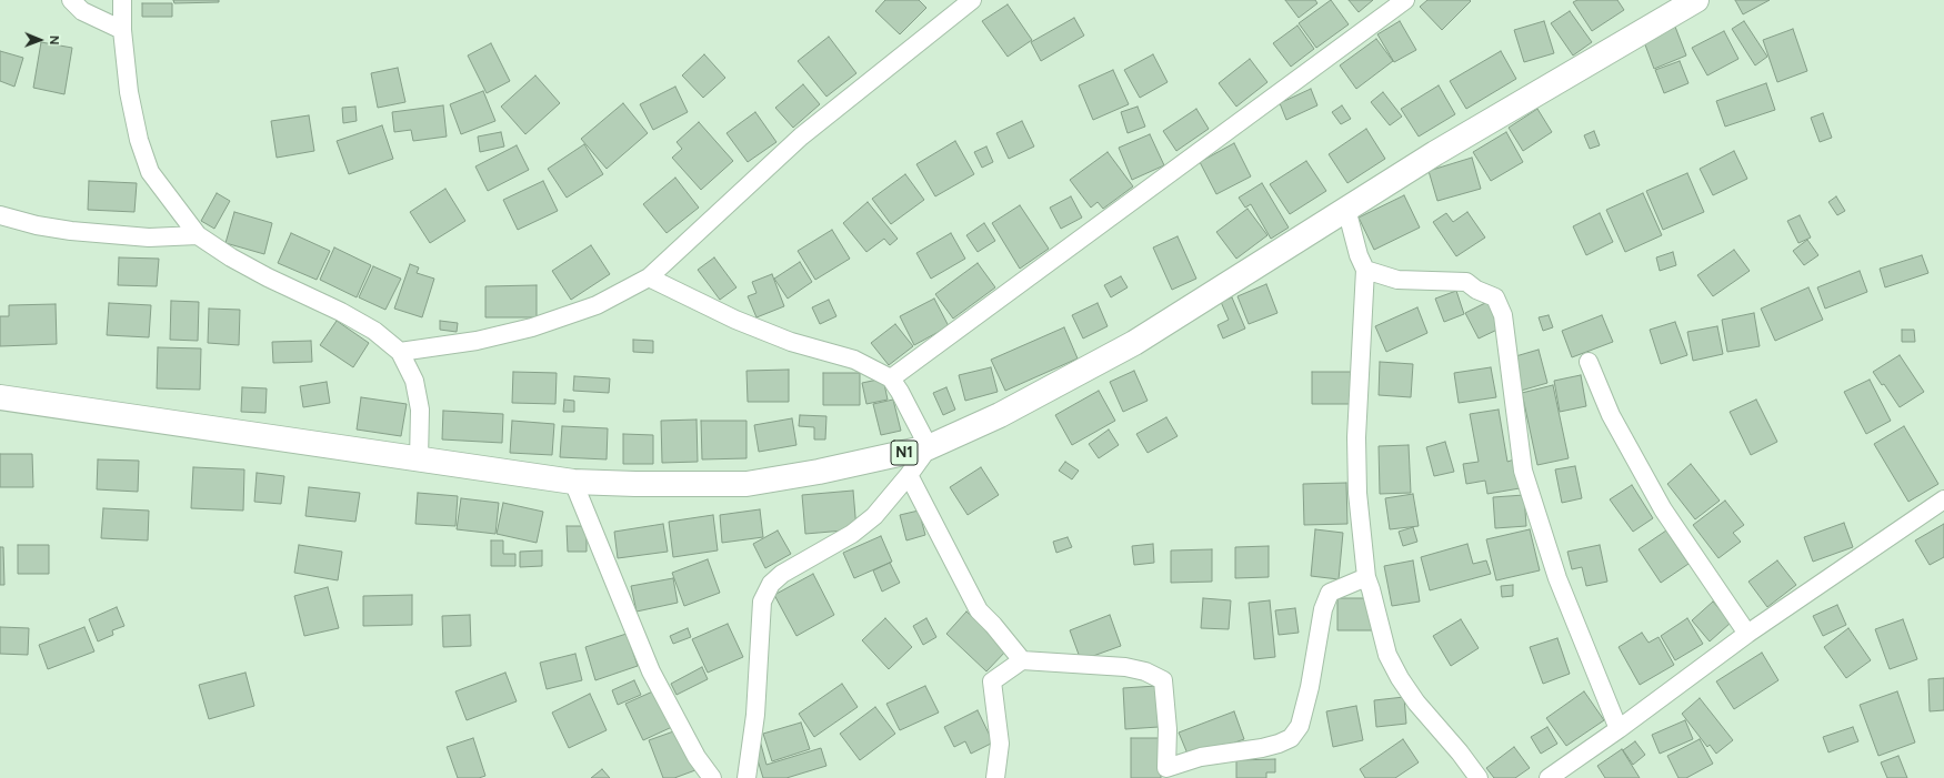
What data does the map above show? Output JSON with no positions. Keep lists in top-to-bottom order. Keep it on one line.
{"streets":{"main road":["N1"]},"north":"right"}
